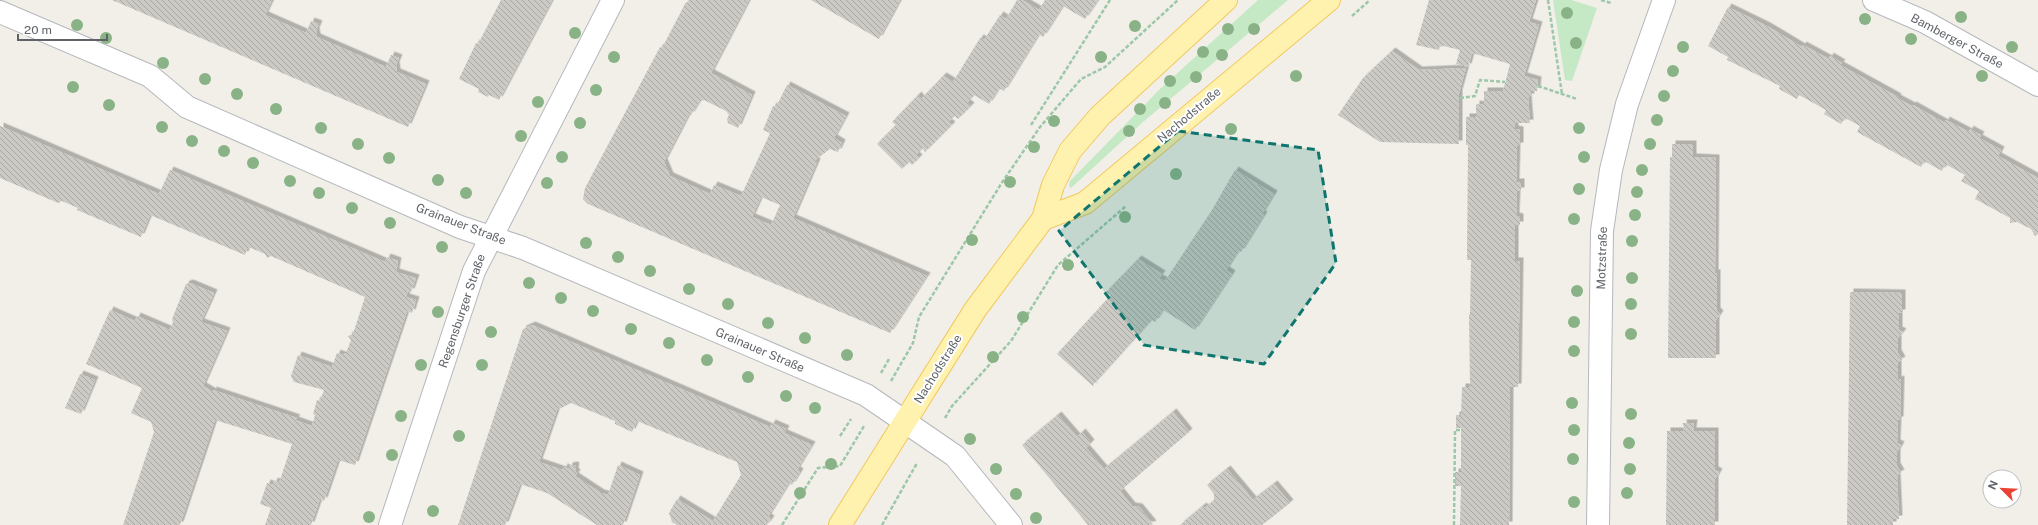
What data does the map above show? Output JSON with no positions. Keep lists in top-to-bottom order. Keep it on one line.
{"streets":{"main road":["Nachodstraße"],"street":["Bamberger Straße","Grainauer Straße","Motzstraße","Regensburger Straße"]},"crossings":[["Nachodstraße","Grainauer Straße"],["Grainauer Straße","Regensburger Straße"]],"scale_bar":"20 m","north":"top left"}
